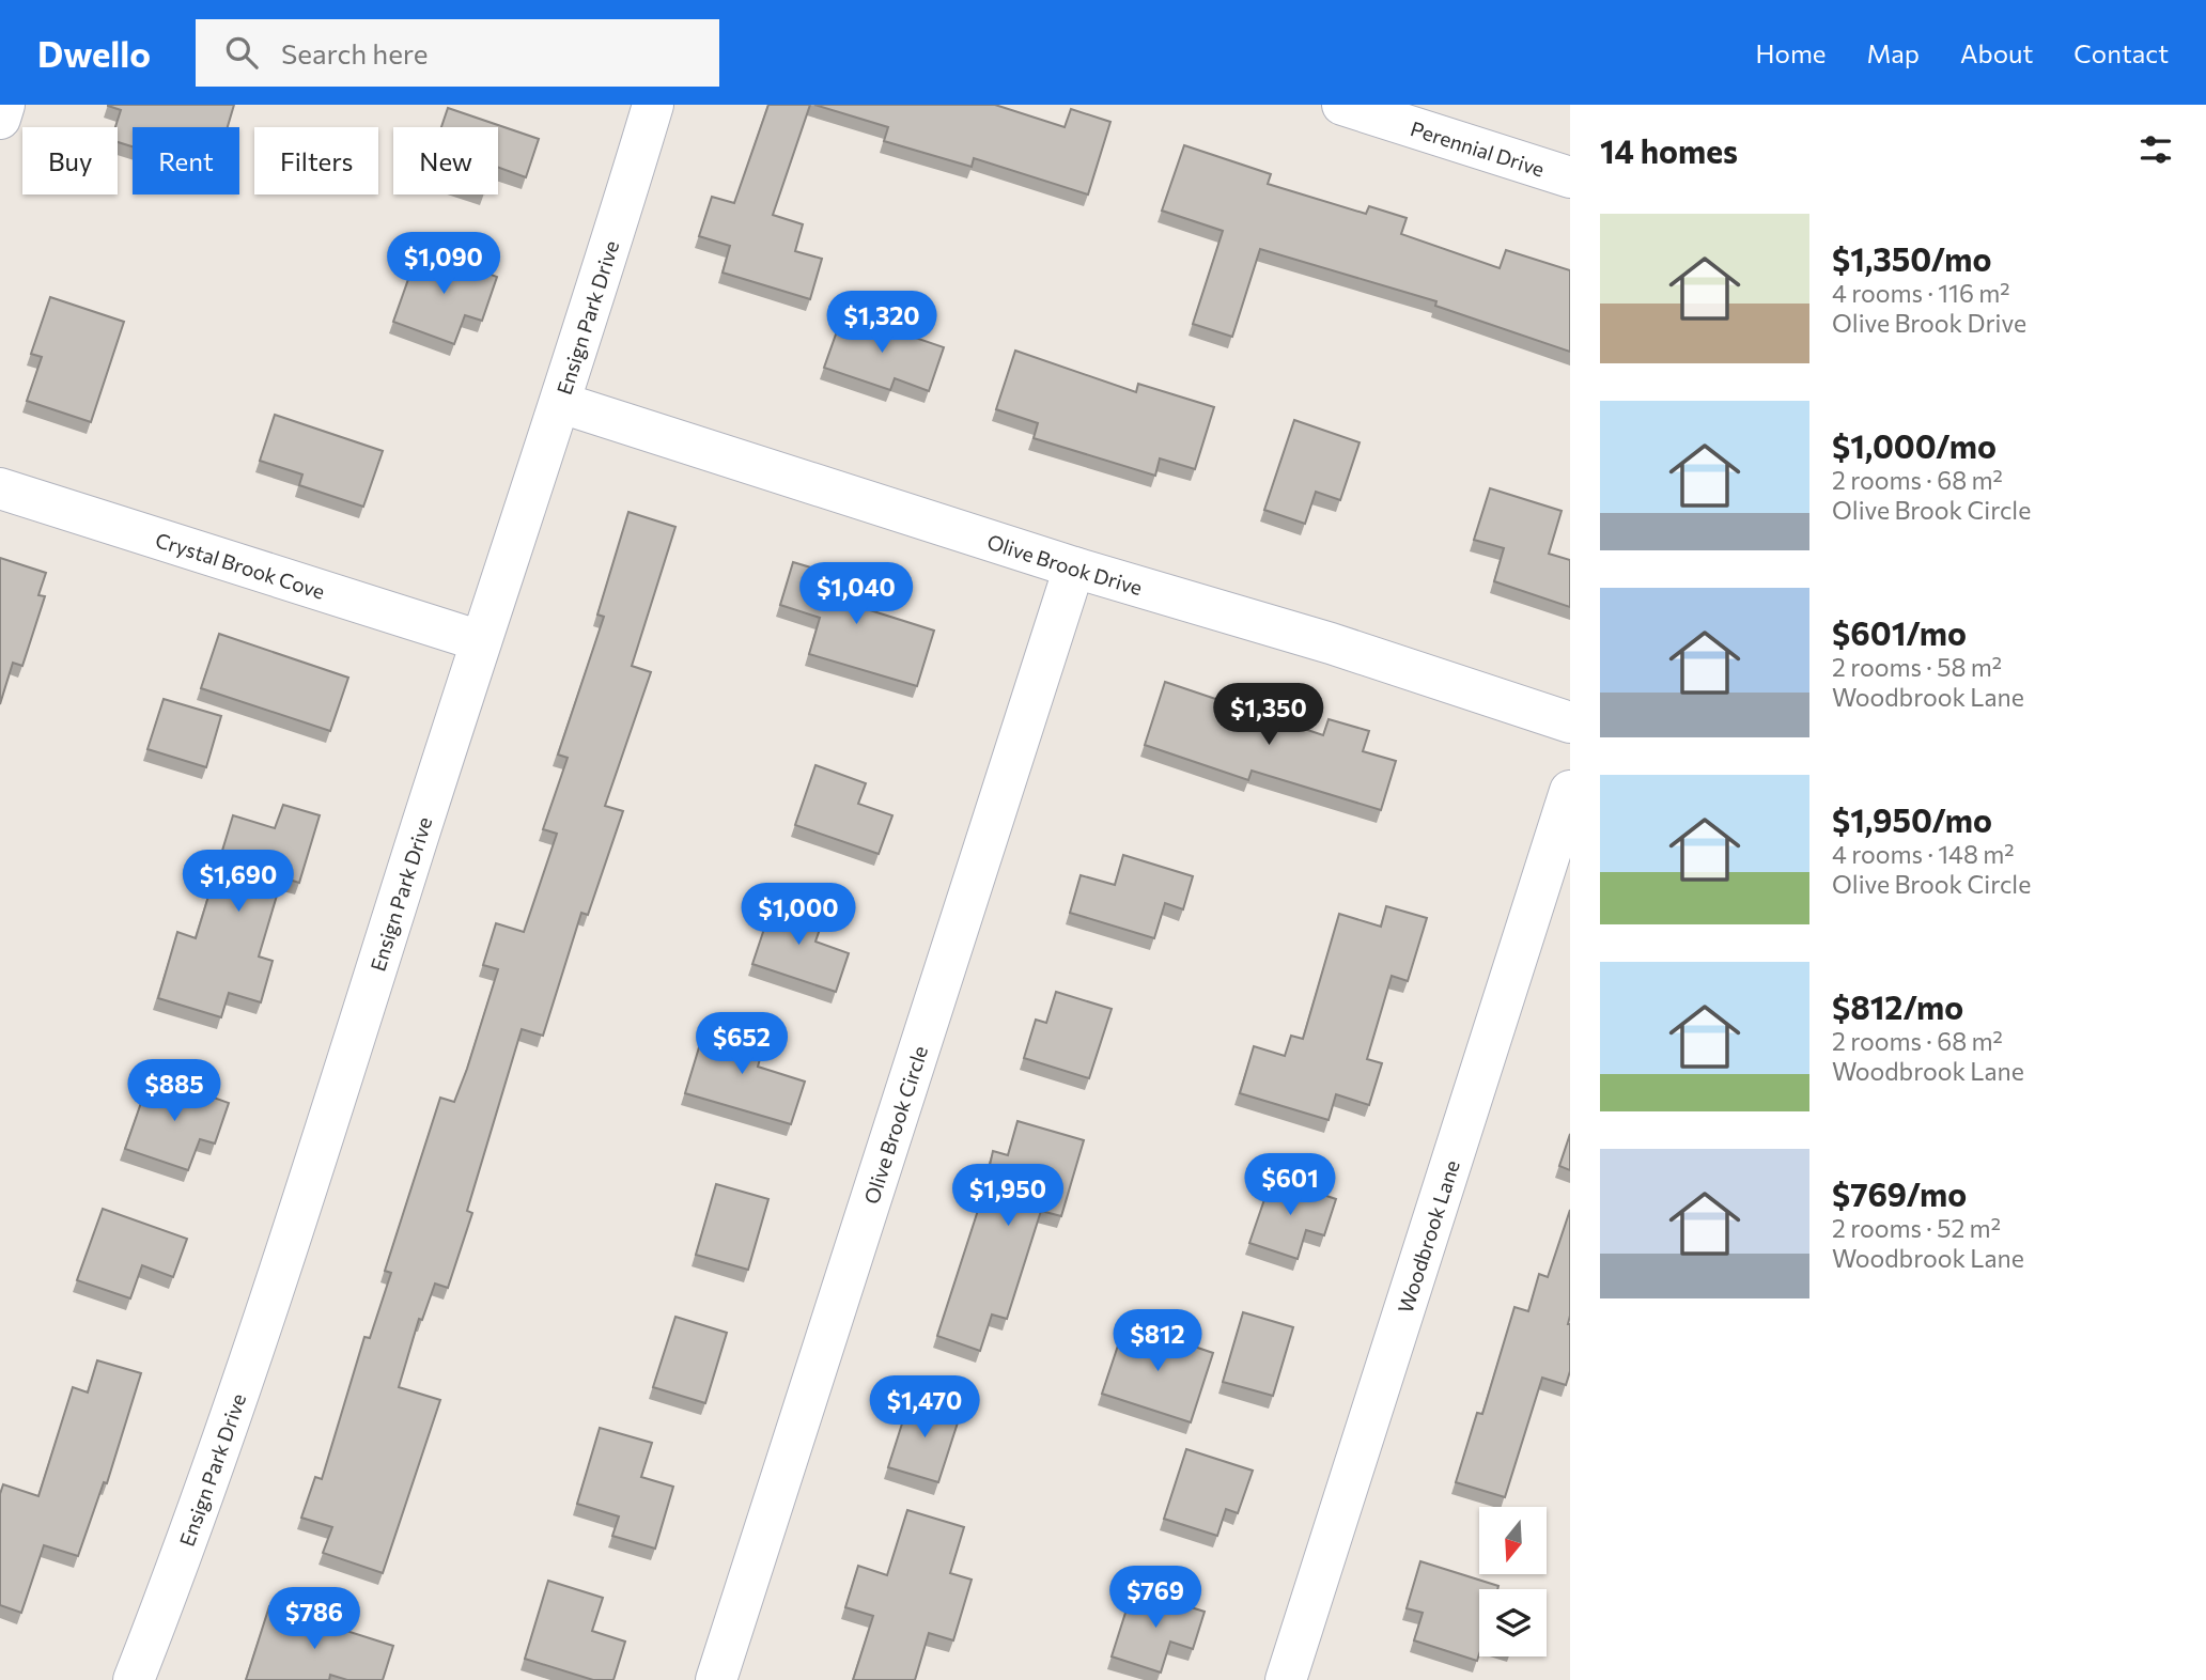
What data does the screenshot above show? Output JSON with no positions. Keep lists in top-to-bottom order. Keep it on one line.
{"streets":{"street":["Perennial Drive","Ensign Park Drive","Olive Brook Drive","Crystal Brook Cove","Olive Brook Circle","Woodbrook Lane"]},"crossings":[["Ensign Park Drive","Olive Brook Drive"],["Ensign Park Drive","Crystal Brook Cove"],["Olive Brook Drive","Olive Brook Circle"]],"north":"bottom","page":{"header":"Dwello","search":"Search here","nav":["Home","Map","About","Contact"],"heading":"14 homes","chip":["Buy","Rent","Filters","New"],"list":[{"name":"$1,350/mo","note":"4 rooms · 116 m² · Olive Brook Drive"},{"name":"$1,000/mo","note":"2 rooms · 68 m² · Olive Brook Circle"},{"name":"$601/mo","note":"2 rooms · 58 m² · Woodbrook Lane"},{"name":"$1,950/mo","note":"4 rooms · 148 m² · Olive Brook Circle"},{"name":"$812/mo","note":"2 rooms · 68 m² · Woodbrook Lane"},{"name":"$769/mo","note":"2 rooms · 52 m² · Woodbrook Lane"}],"price":["$1,090","$1,320","$1,040","$1,350","$1,690","$1,000","$652","$885","$601","$1,950","$812","$1,470","$769","$786"]}}
